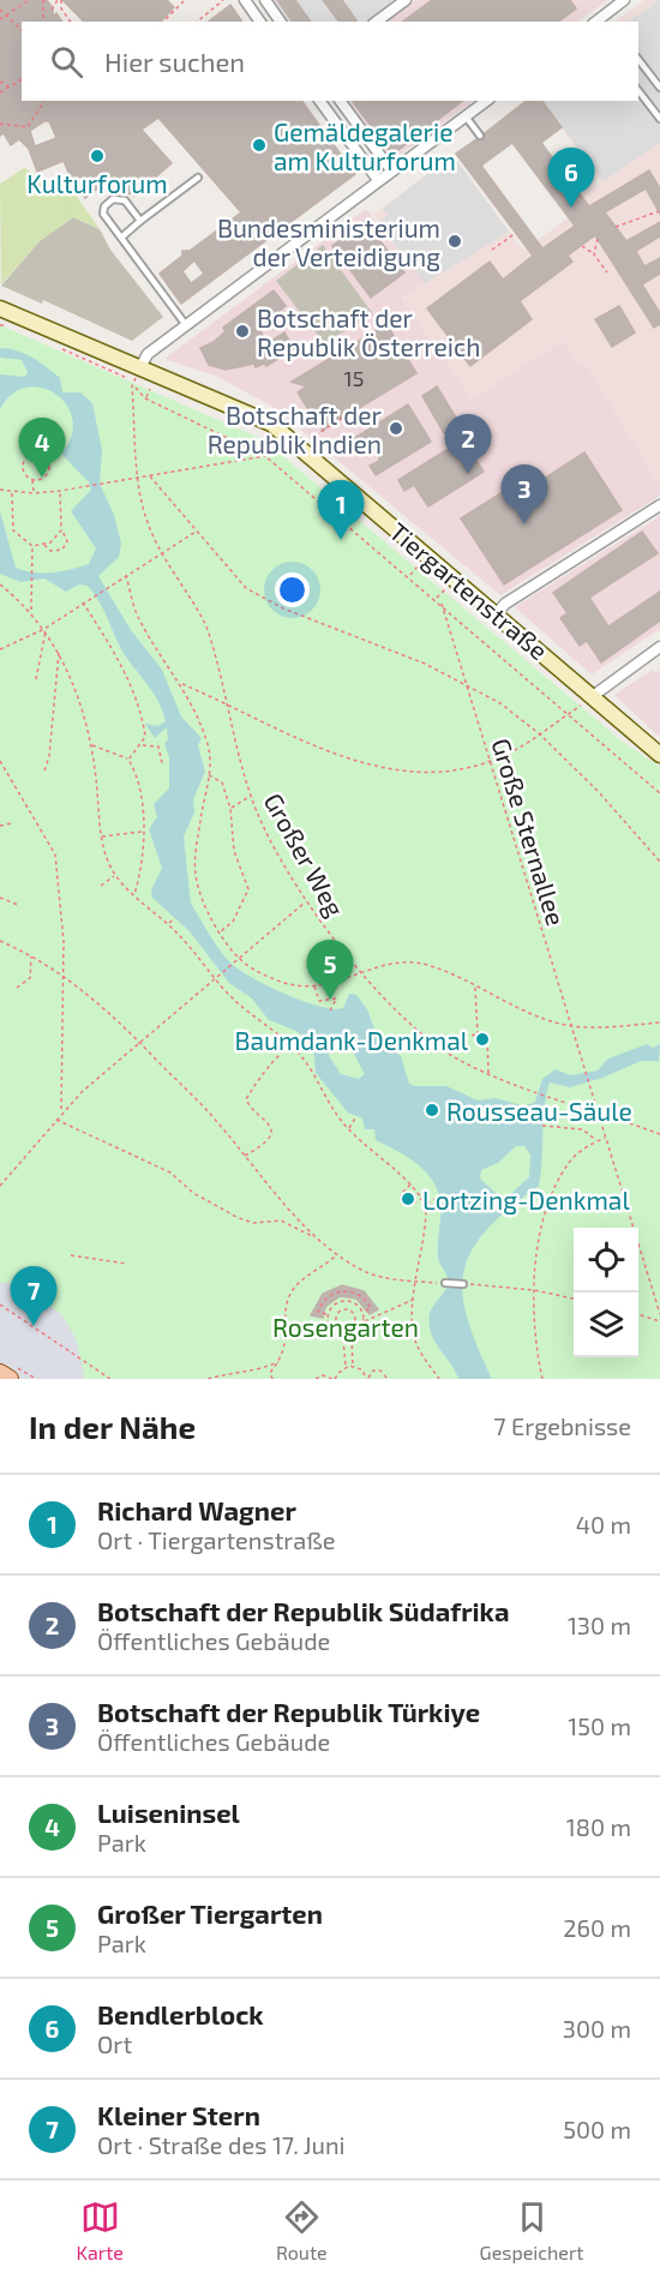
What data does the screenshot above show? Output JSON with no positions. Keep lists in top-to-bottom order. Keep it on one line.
{"streets":{"main road":["Tiergartenstraße"],"path":["Große Sternallee","Großer Weg"]},"crossings":[["Tiergartenstraße","Großer Weg"],["Große Sternallee","Großer Weg"]],"parks":["Rosengarten"],"places":["Gemäldegalerie am Kulturforum","Kulturforum","Bundesministerium der Verteidigung","Botschaft der Republik Österreich","Botschaft der Republik Indien","Baumdank-Denkmal","Rousseau-Säule","Lortzing-Denkmal"],"house_numbers":["15"],"page":{"search":"Hier suchen","pins":["6","2","4","3","1","5","7"],"heading":["In der Nähe","7 Ergebnisse"],"list":[{"mark":"1","name":"Richard Wagner","note":"Ort · Tiergartenstraße","value":"40 m"},{"mark":"2","name":"Botschaft der Republik Südafrika","note":"Öffentliches Gebäude","value":"130 m"},{"mark":"3","name":"Botschaft der Republik Türkiye","note":"Öffentliches Gebäude","value":"150 m"},{"mark":"4","name":"Luiseninsel","note":"Park","value":"180 m"},{"mark":"5","name":"Großer Tiergarten","note":"Park","value":"260 m"},{"mark":"6","name":"Bendlerblock","note":"Ort","value":"300 m"},{"mark":"7","name":"Kleiner Stern","note":"Ort · Straße des 17. Juni","value":"500 m"}],"nav":["Karte","Route","Gespeichert"]}}
